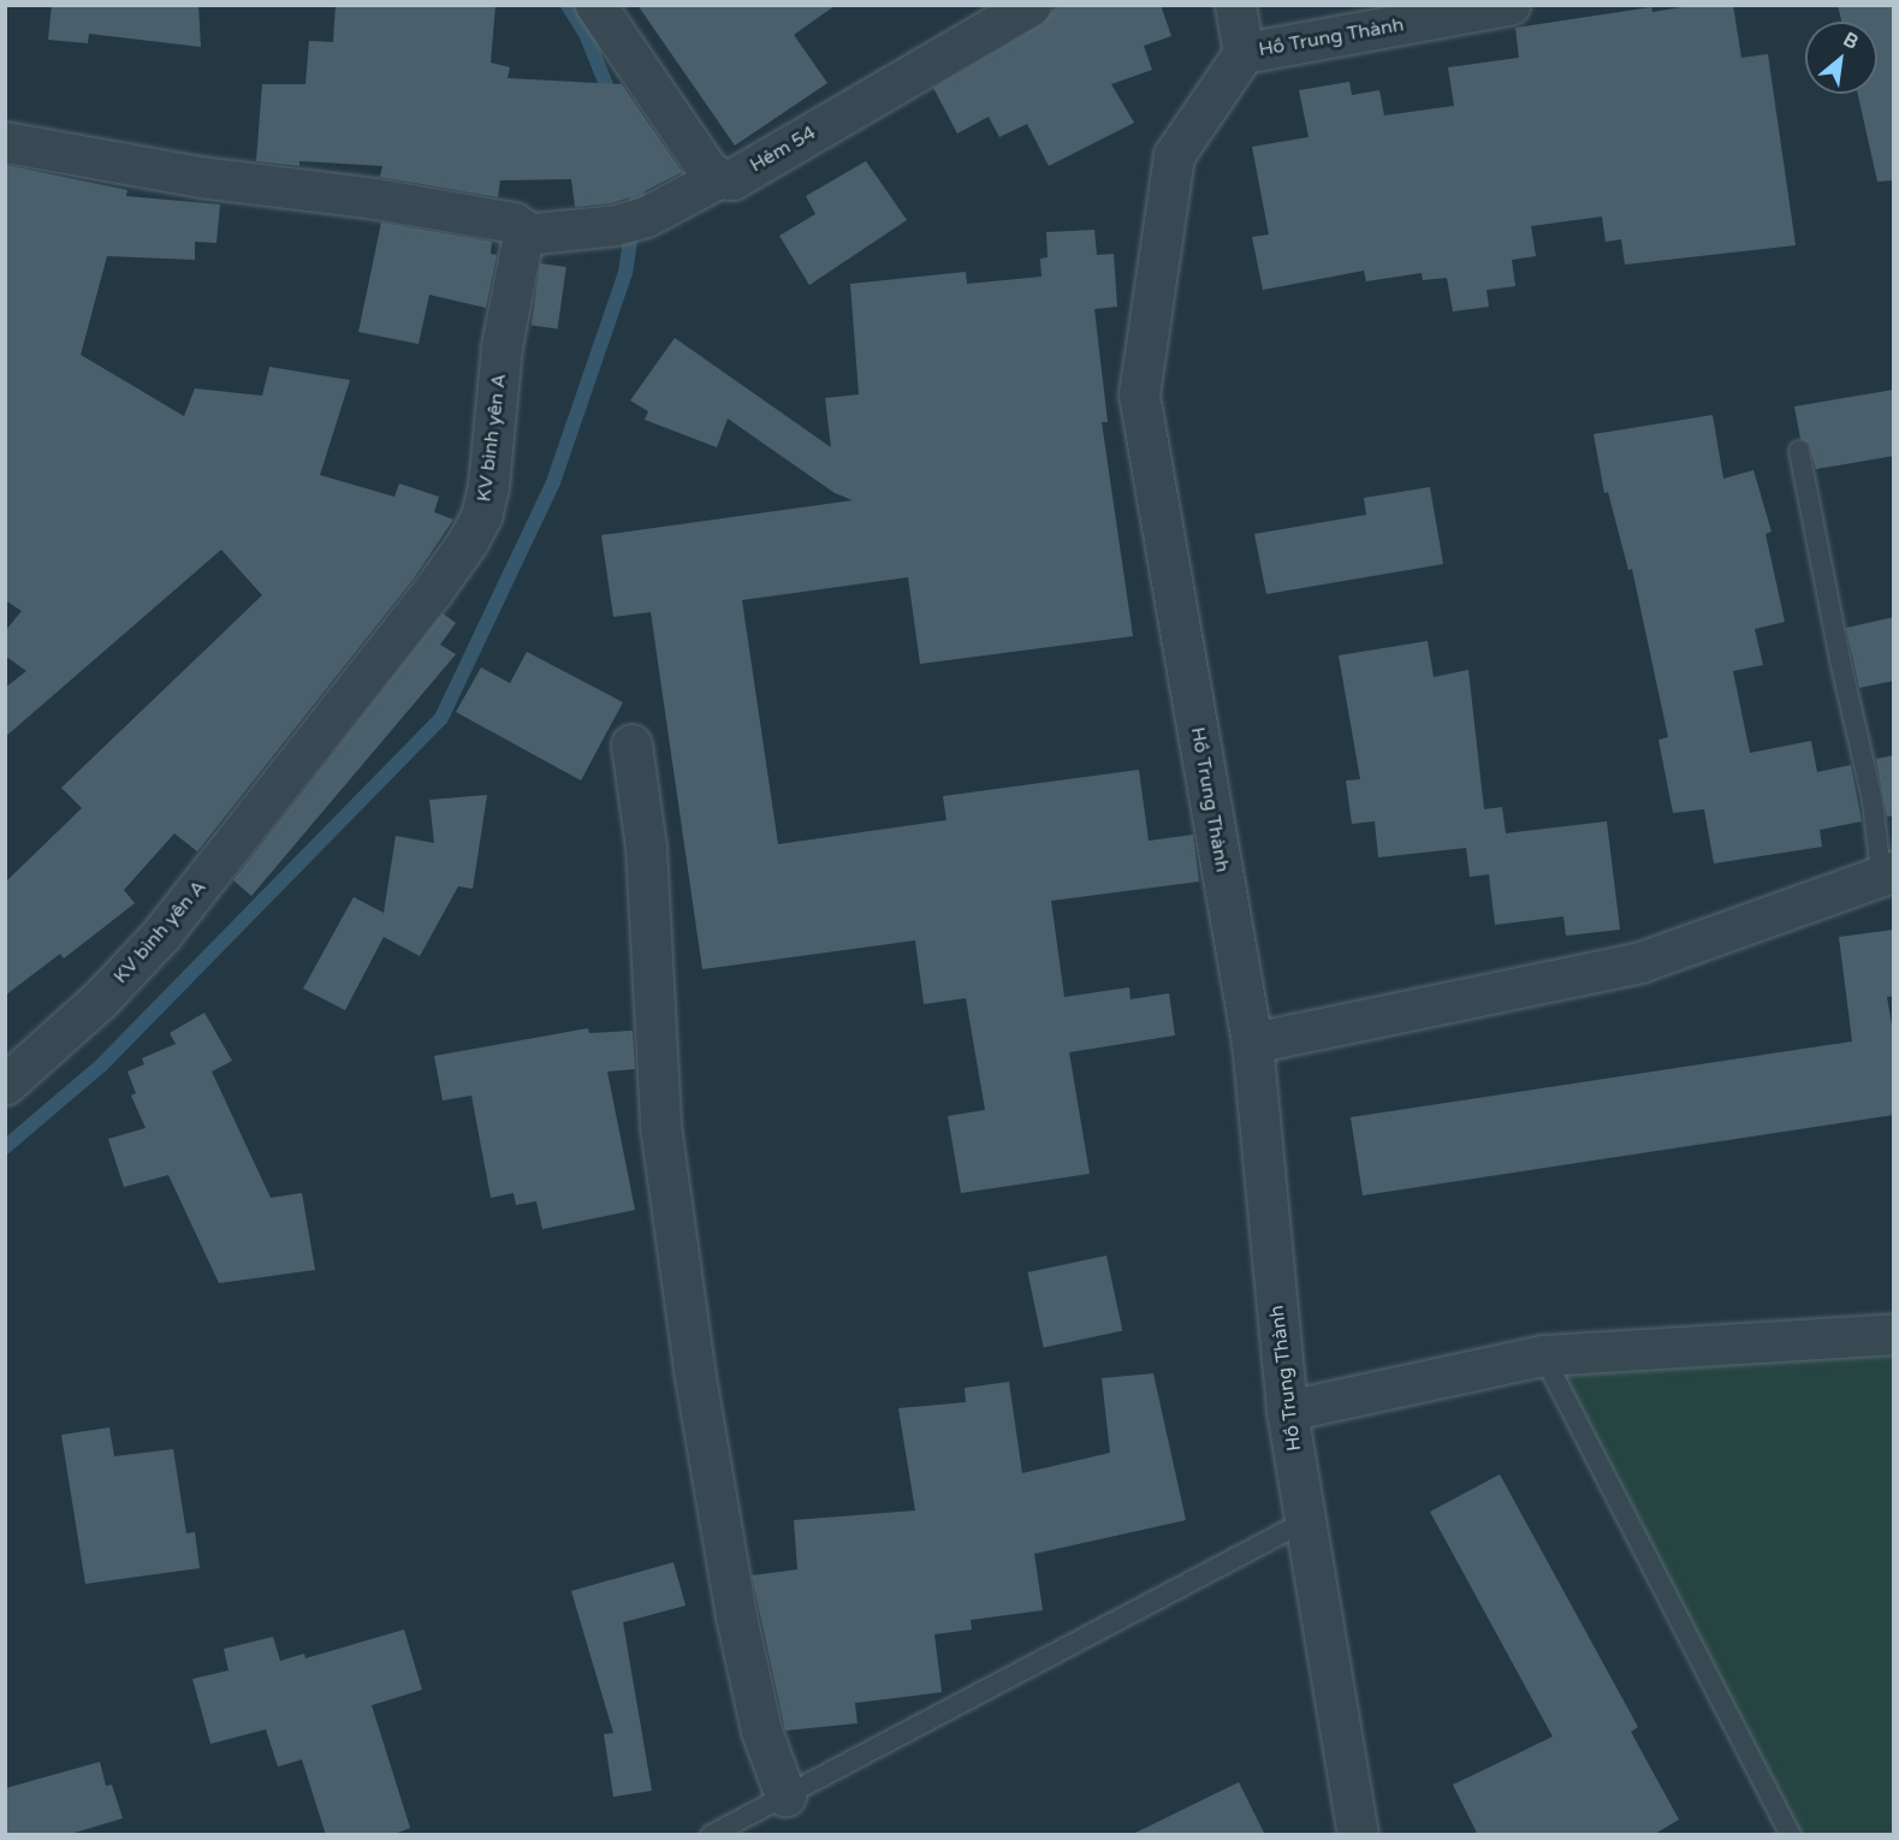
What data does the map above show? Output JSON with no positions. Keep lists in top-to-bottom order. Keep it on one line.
{"streets":{"street":["Hồ Trung Thành","Hẻm 54","KV bình yên A"]},"crossings":[["Hẻm 54","KV bình yên A"]],"north":"top right"}
